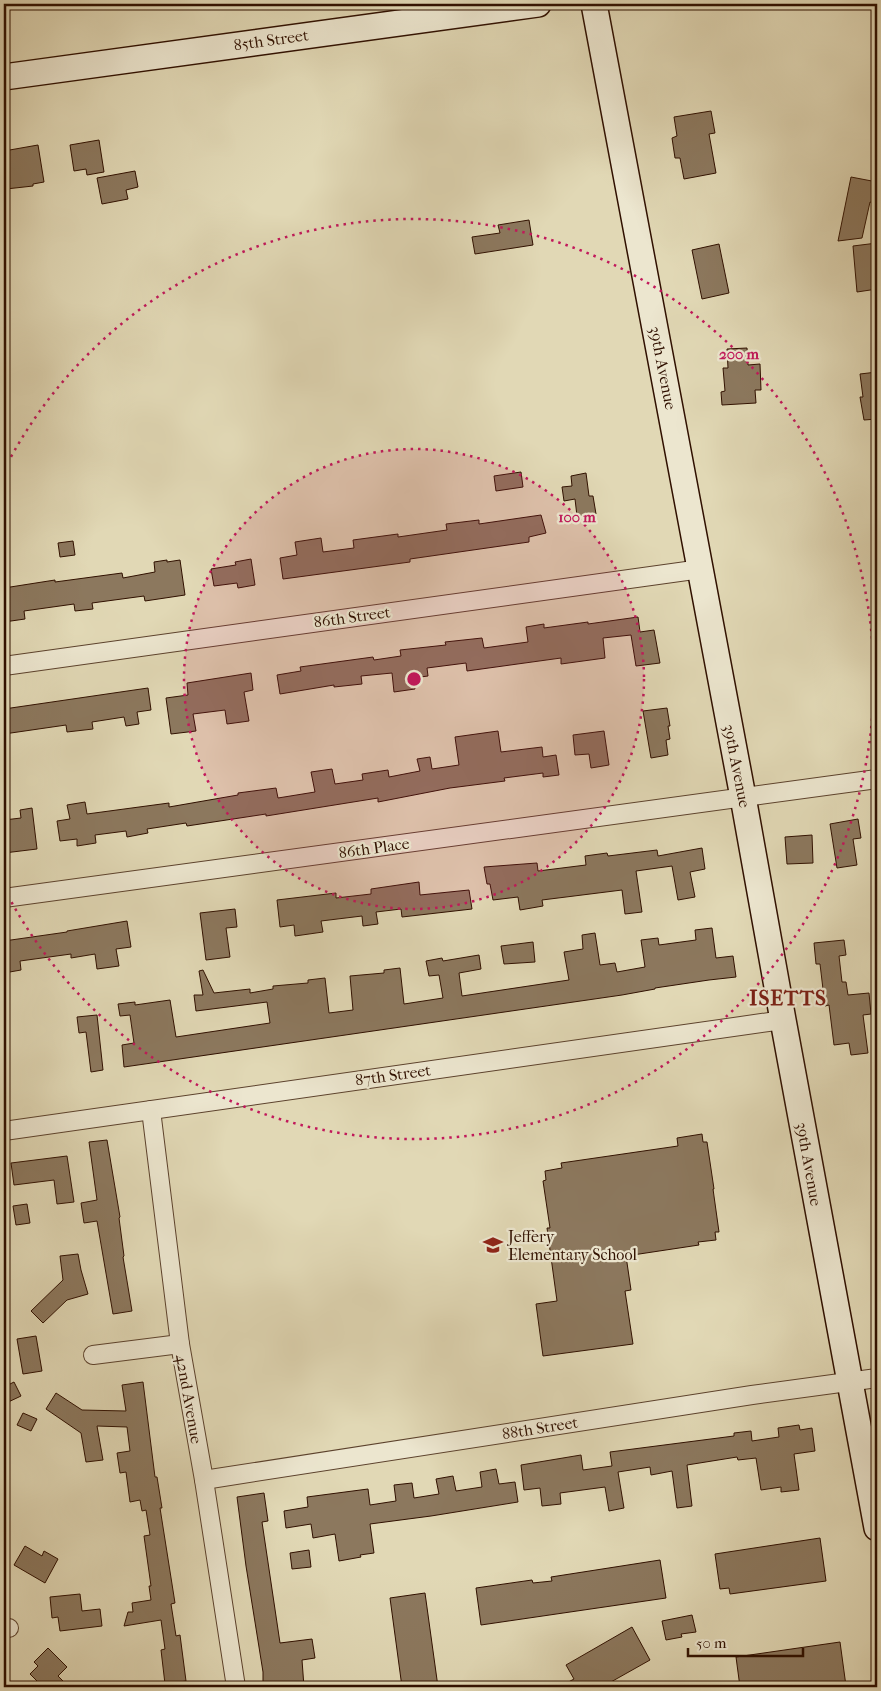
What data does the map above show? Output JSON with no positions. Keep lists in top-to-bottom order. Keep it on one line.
{"streets":{"main road":["85th Street","39th Avenue"],"street":["86th Street","86th Place","87th Street","42nd Avenue","88th Street"]},"crossings":[["39th Avenue","86th Street"],["39th Avenue","86th Place"],["39th Avenue","87th Street"],["39th Avenue","88th Street"],["87th Street","42nd Avenue"],["42nd Avenue","88th Street"]],"districts":["ISETTS"],"places":{"school or university":["Jeffery Elementary School"]},"scale_bar":"50 m","rings":["200 m","100 m"]}
